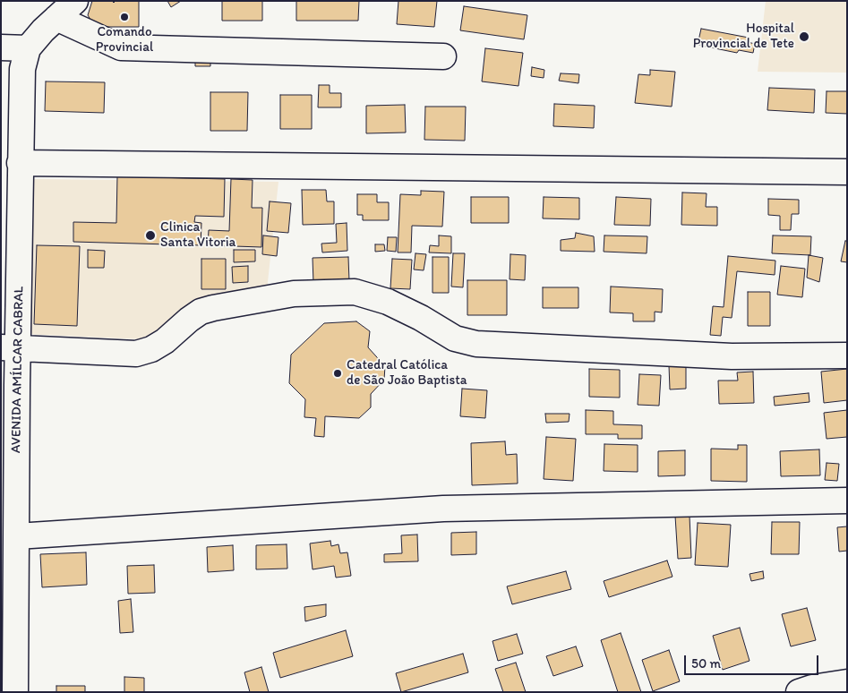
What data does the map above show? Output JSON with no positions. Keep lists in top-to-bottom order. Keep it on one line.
{"streets":{"street":["AVENIDA AMÍLCAR CABRAL"]},"places":["Comando Provincial","Hospital Provincial de Tete","Clinica Santa Vitoria","Catedral Católica de São João Baptista"],"scale_bar":"50 m"}
